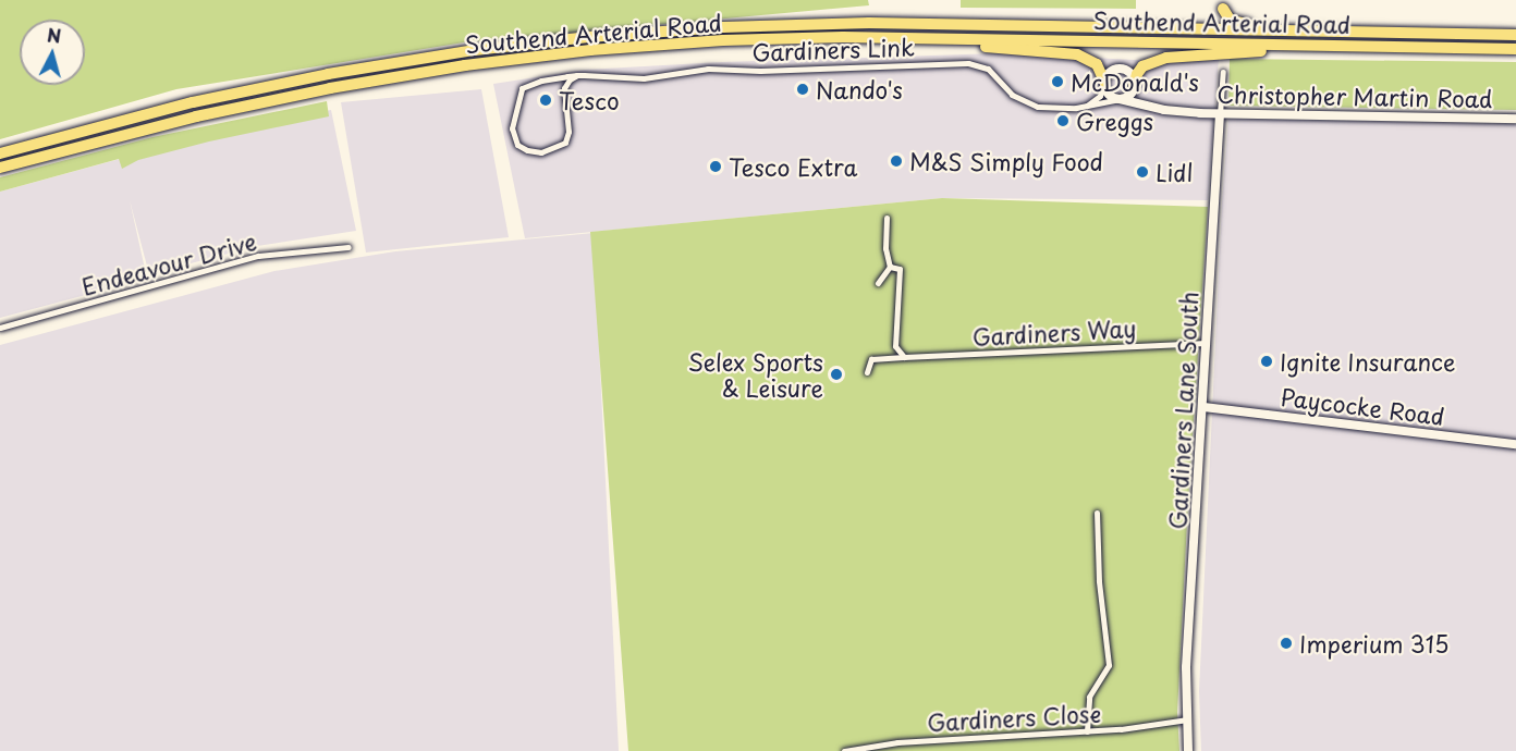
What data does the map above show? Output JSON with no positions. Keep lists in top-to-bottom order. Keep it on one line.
{"streets":{"highway":["Southend Arterial Road"],"street":["Gardiners Link","Christopher Martin Road","Endeavour Drive","Gardiners Way","Paycocke Road","Gardiners Lane South","Gardiners Close"]},"crossings":[["Gardiners Link","Christopher Martin Road"],["Christopher Martin Road","Gardiners Lane South"],["Gardiners Way","Gardiners Lane South"],["Paycocke Road","Gardiners Lane South"],["Gardiners Lane South","Gardiners Close"]],"places":["McDonald's","Nando's","Tesco","Greggs","M&S Simply Food","Tesco Extra","Lidl","Ignite Insurance","Selex Sports & Leisure","Imperium 315"],"north":"top"}
